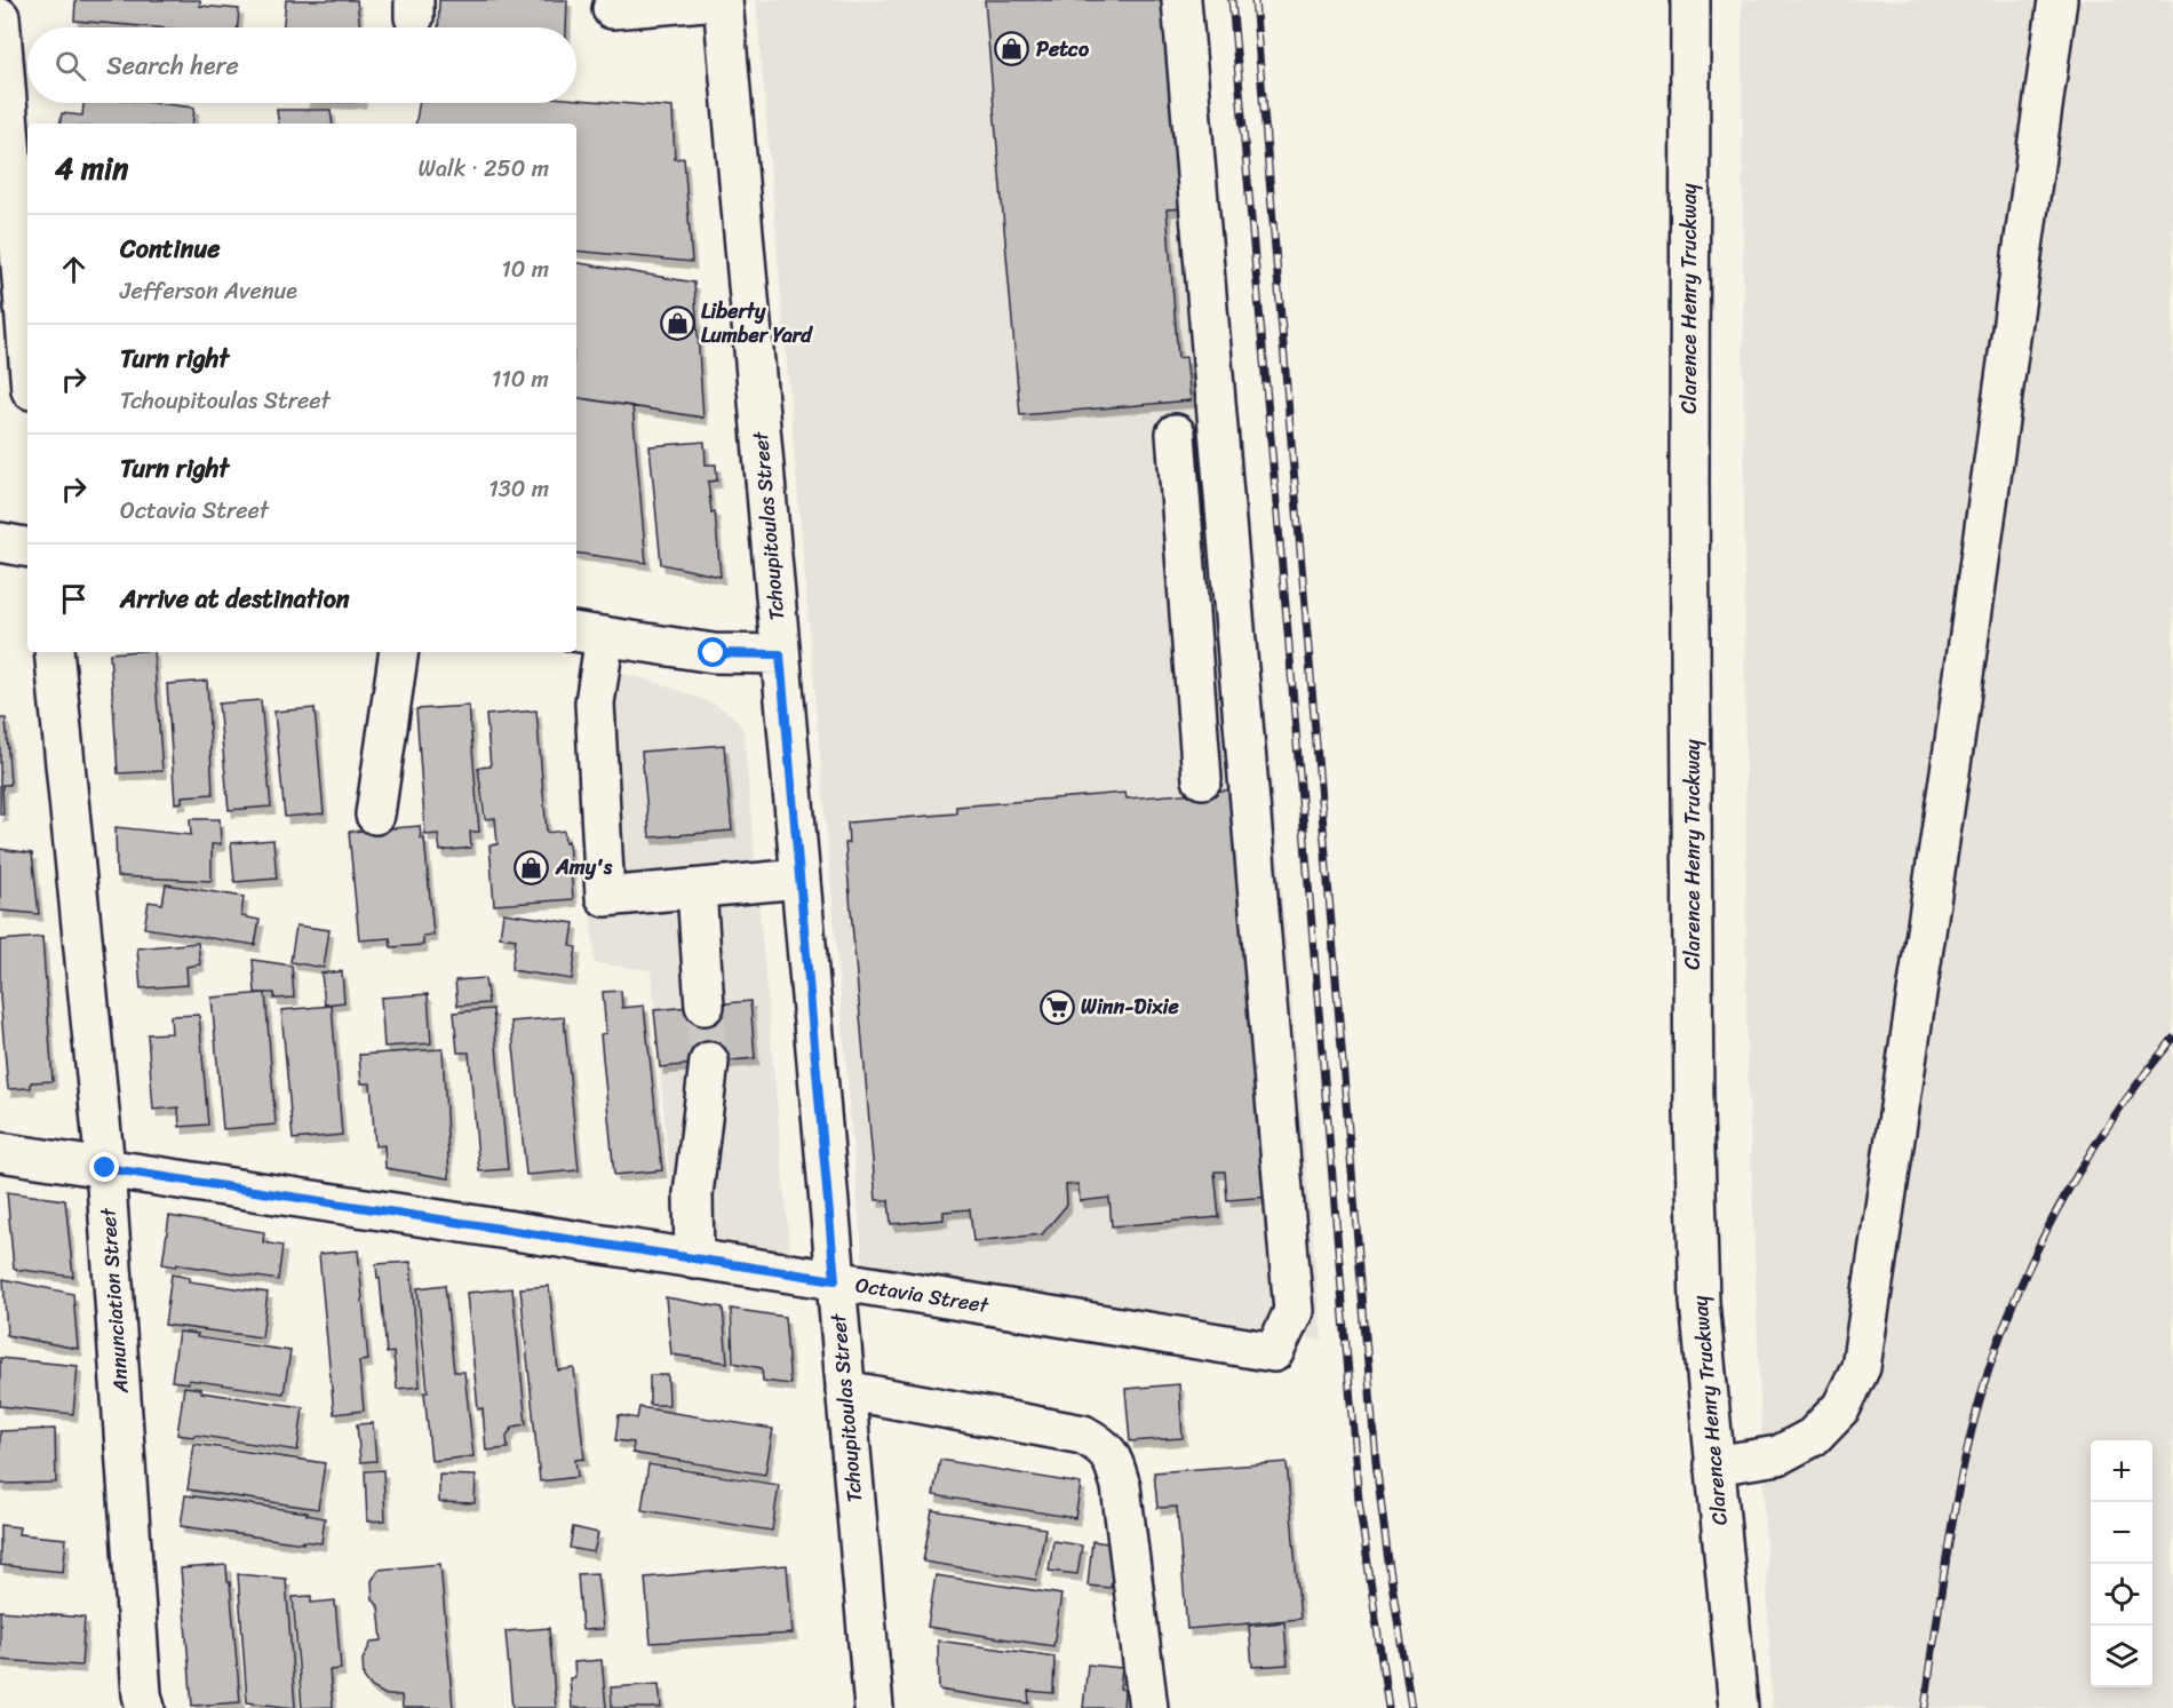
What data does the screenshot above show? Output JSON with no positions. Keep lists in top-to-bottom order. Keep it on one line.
{"streets":{"street":["Clarence Henry Truckway","Tchoupitoulas Street","Octavia Street","Annunciation Street"]},"crossings":[["Tchoupitoulas Street","Octavia Street"],["Octavia Street","Annunciation Street"]],"places":{"shop":["Petco","Liberty Lumber Yard","Amy's"],"supermarket":["Winn-Dixie"]},"page":{"search":"Search here","heading":["4 min","Walk · 250 m"],"list":[["Continue","Jefferson Avenue","10 m"],["Turn right","Tchoupitoulas Street","110 m"],["Turn right","Octavia Street","130 m"],"Arrive at destination"],"map_buttons":["+","−"]}}
